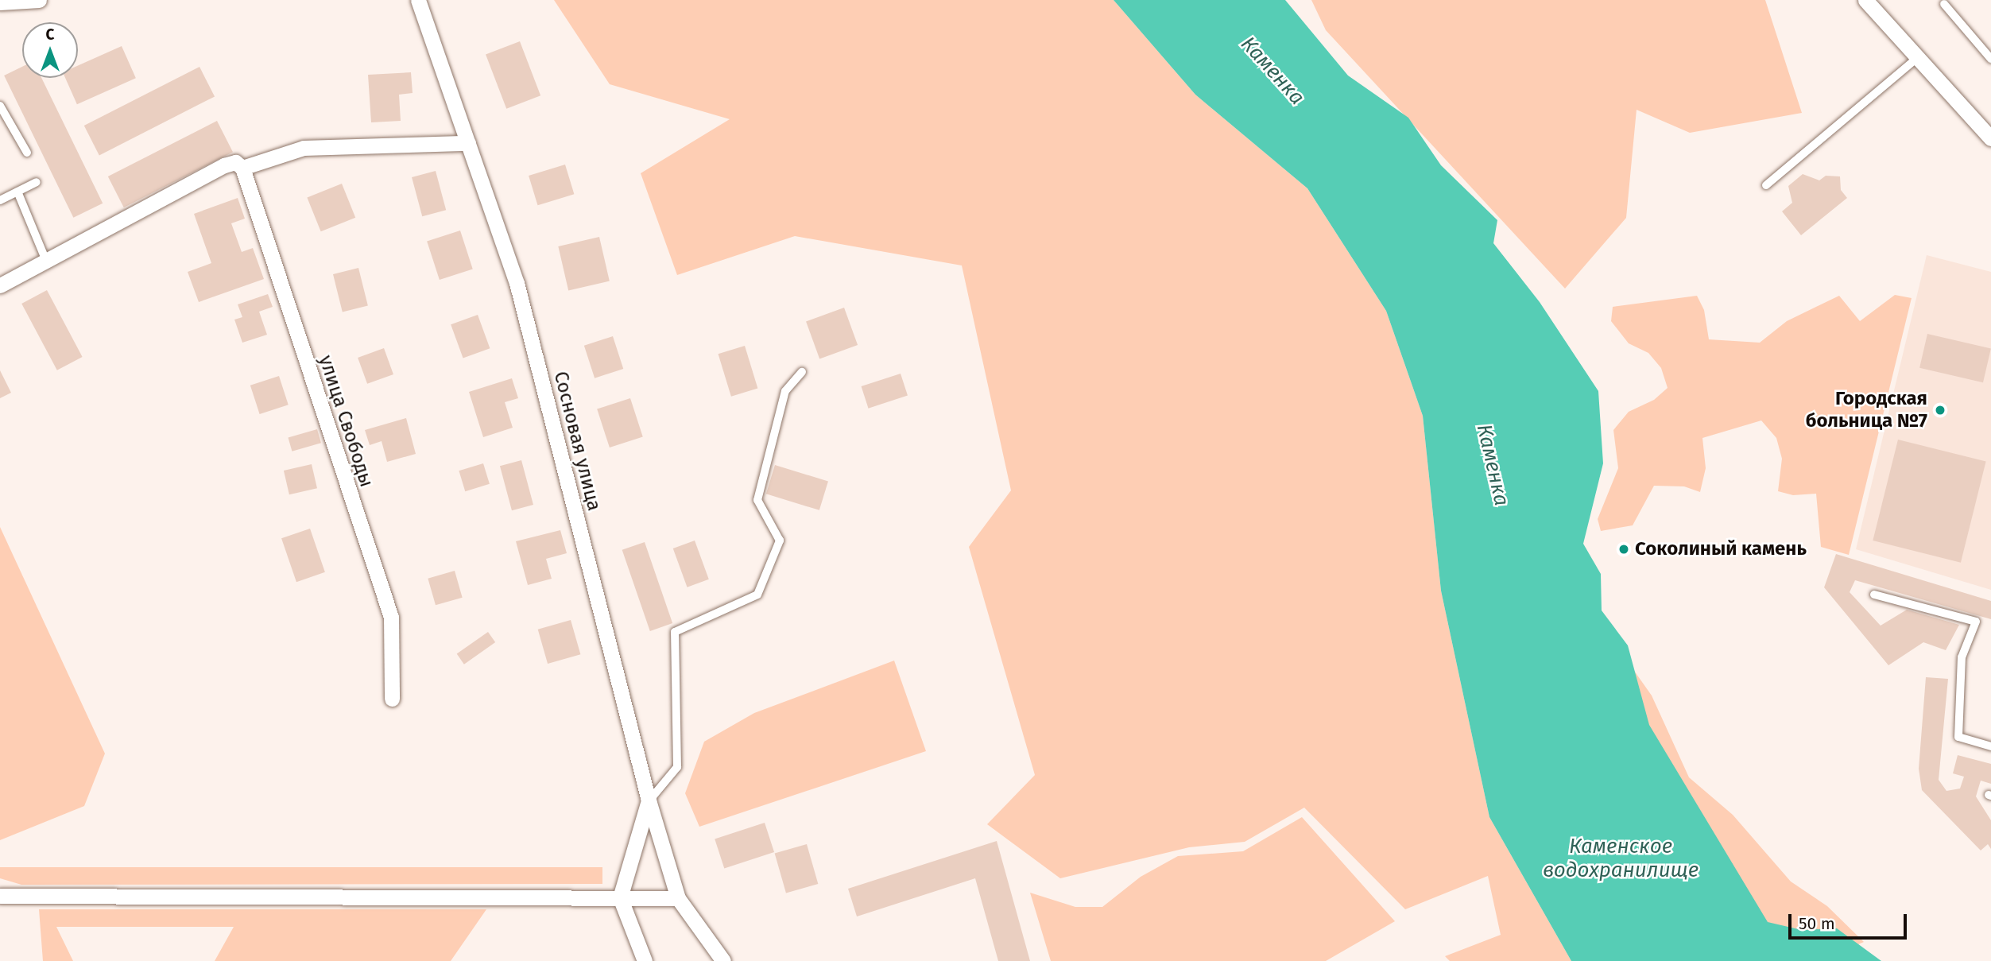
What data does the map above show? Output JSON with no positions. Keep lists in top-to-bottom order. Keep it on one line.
{"streets":{"street":["улица Свободы","Сосновая улица"]},"water":["Каменка","Каменское водохранилище"],"places":["Городская больница №7","Соколиный камень"],"scale_bar":"50 m","north":"top"}
